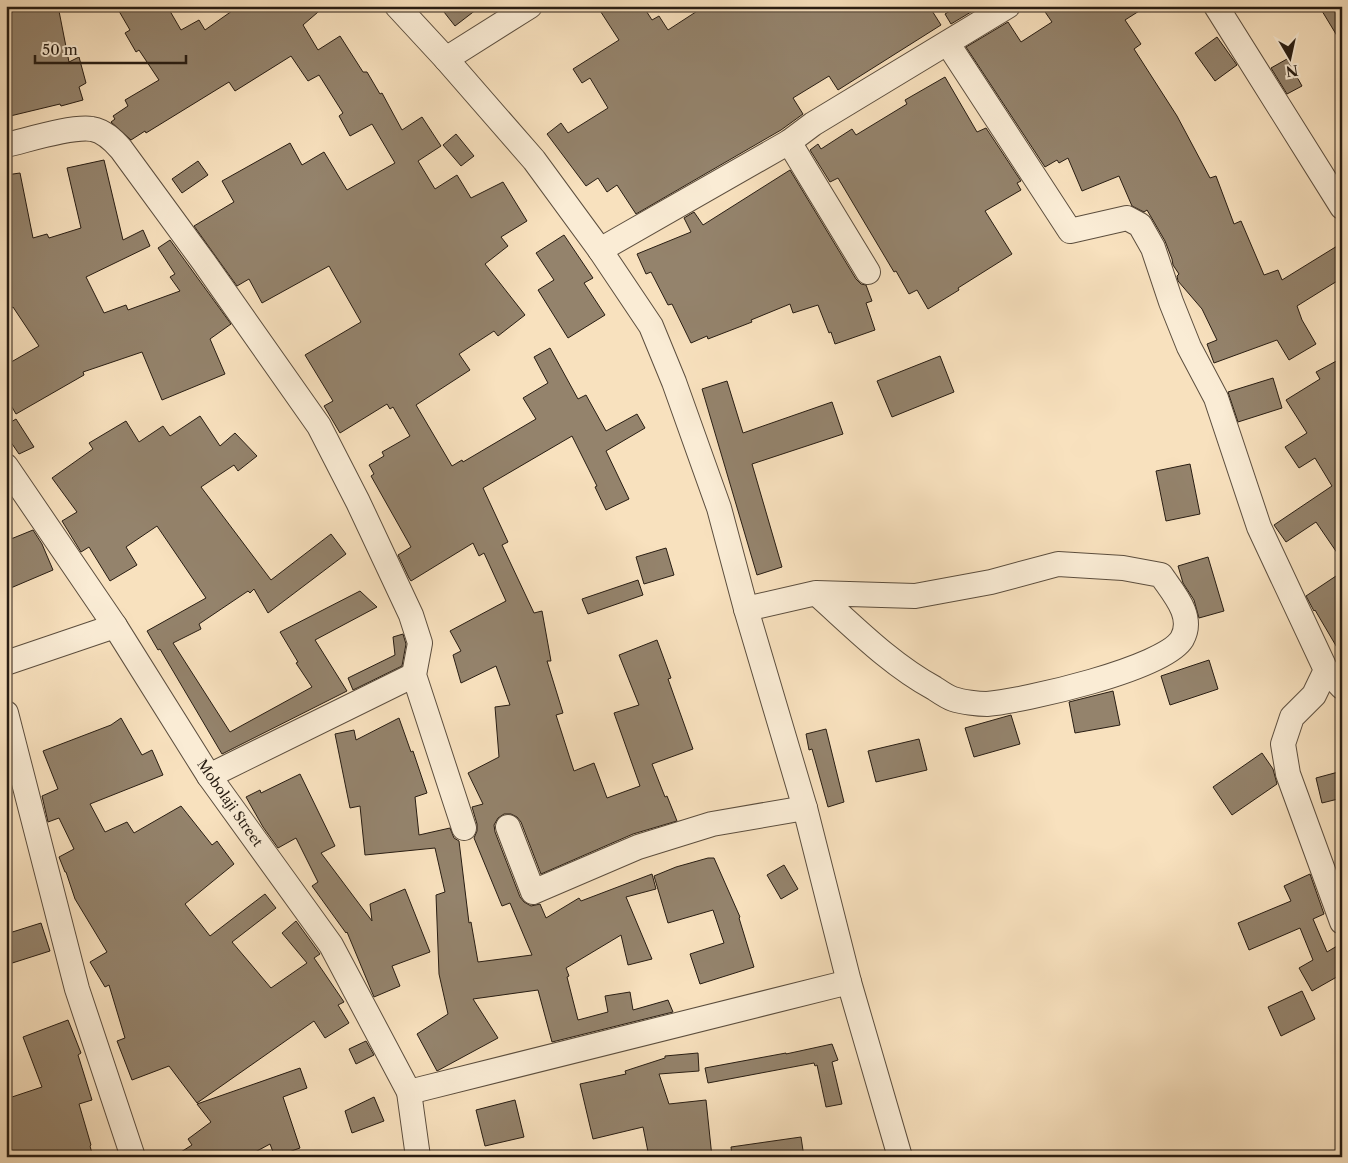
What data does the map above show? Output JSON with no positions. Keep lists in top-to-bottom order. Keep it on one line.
{"streets":{"street":["Mobolaji Street"]},"scale_bar":"50 m","north":"bottom"}
